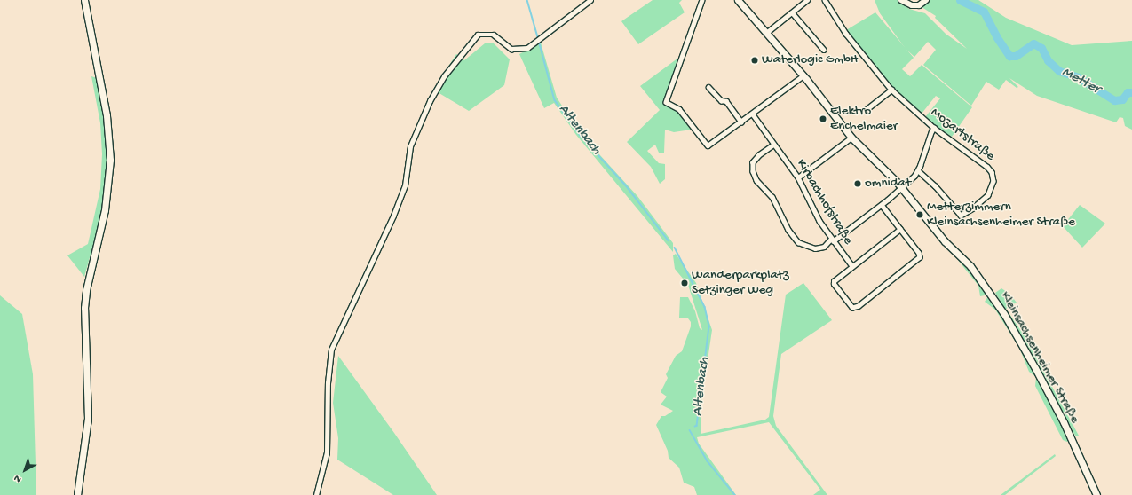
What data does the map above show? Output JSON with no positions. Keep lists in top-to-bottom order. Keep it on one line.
{"streets":{"main road":["Kleinsachsenheimer Straße"],"street":["Mozartstraße","Kirbachhofstraße"]},"water":["Metter","Altenbach"],"places":["Waterlogic GmbH","Elektro Enchelmaier","omnidat","Metterzimmern Kleinsachsenheimer Straße","Wanderparkplatz Setzinger Weg"],"north":"bottom left"}
